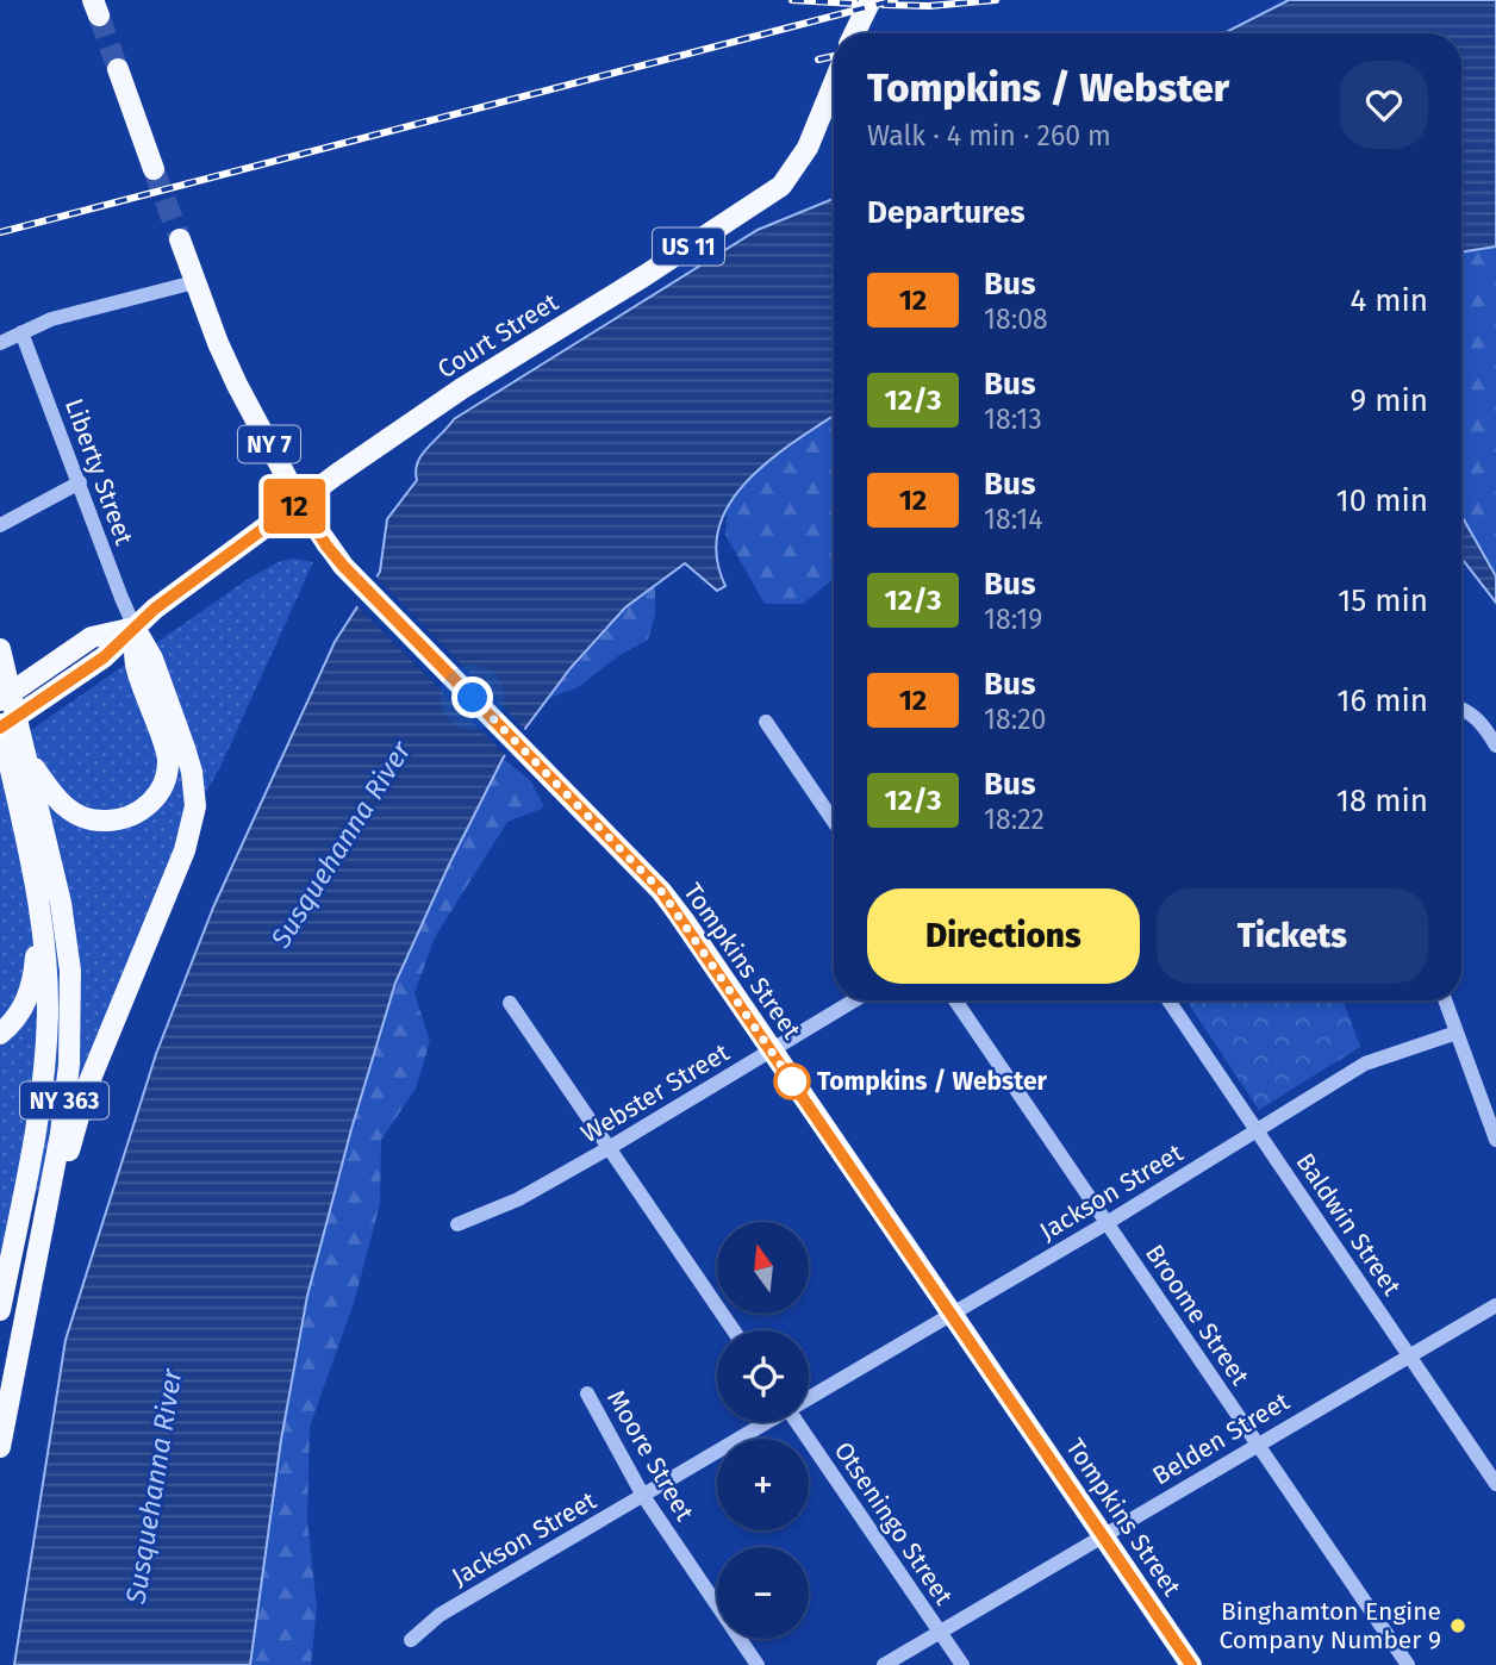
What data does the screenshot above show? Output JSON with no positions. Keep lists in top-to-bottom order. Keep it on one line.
{"streets":{"main road":["US 11","Court Street","NY 7","Tompkins Street","NY 363"],"street":["Liberty Street","Webster Street","Jackson Street","Baldwin Street","Broome Street","Belden Street","Moore Street","Otseningo Street"]},"crossings":[["Court Street","NY 7"],["Court Street","Liberty Street"],["Court Street","Tompkins Street"],["Court Street","NY 363"],["NY 7","Tompkins Street"],["Tompkins Street","Webster Street"],["Tompkins Street","Jackson Street"],["Tompkins Street","Belden Street"],["Jackson Street","Baldwin Street"],["Jackson Street","Broome Street"],["Jackson Street","Moore Street"],["Baldwin Street","Belden Street"],["Broome Street","Belden Street"],["Belden Street","Otseningo Street"]],"water":["Susquehanna River"],"places":["Tompkins / Webster","Binghamton Engine Company Number 9"],"lines":["bus line 12"],"north":"top","page":{"on_map":"12","heading":[["Tompkins / Webster","Walk · 4 min · 260 m"],"Departures"],"list":[{"mark":"12","name":"Bus","note":"18:08","value":"4 min"},{"mark":"12/3","name":"Bus","note":"18:13","value":"9 min"},{"mark":"12","name":"Bus","note":"18:14","value":"10 min"},{"mark":"12/3","name":"Bus","note":"18:19","value":"15 min"},{"mark":"12","name":"Bus","note":"18:20","value":"16 min"},{"mark":"12/3","name":"Bus","note":"18:22","value":"18 min"}],"buttons":["Directions","Tickets"],"map_buttons":["+","−"]}}
